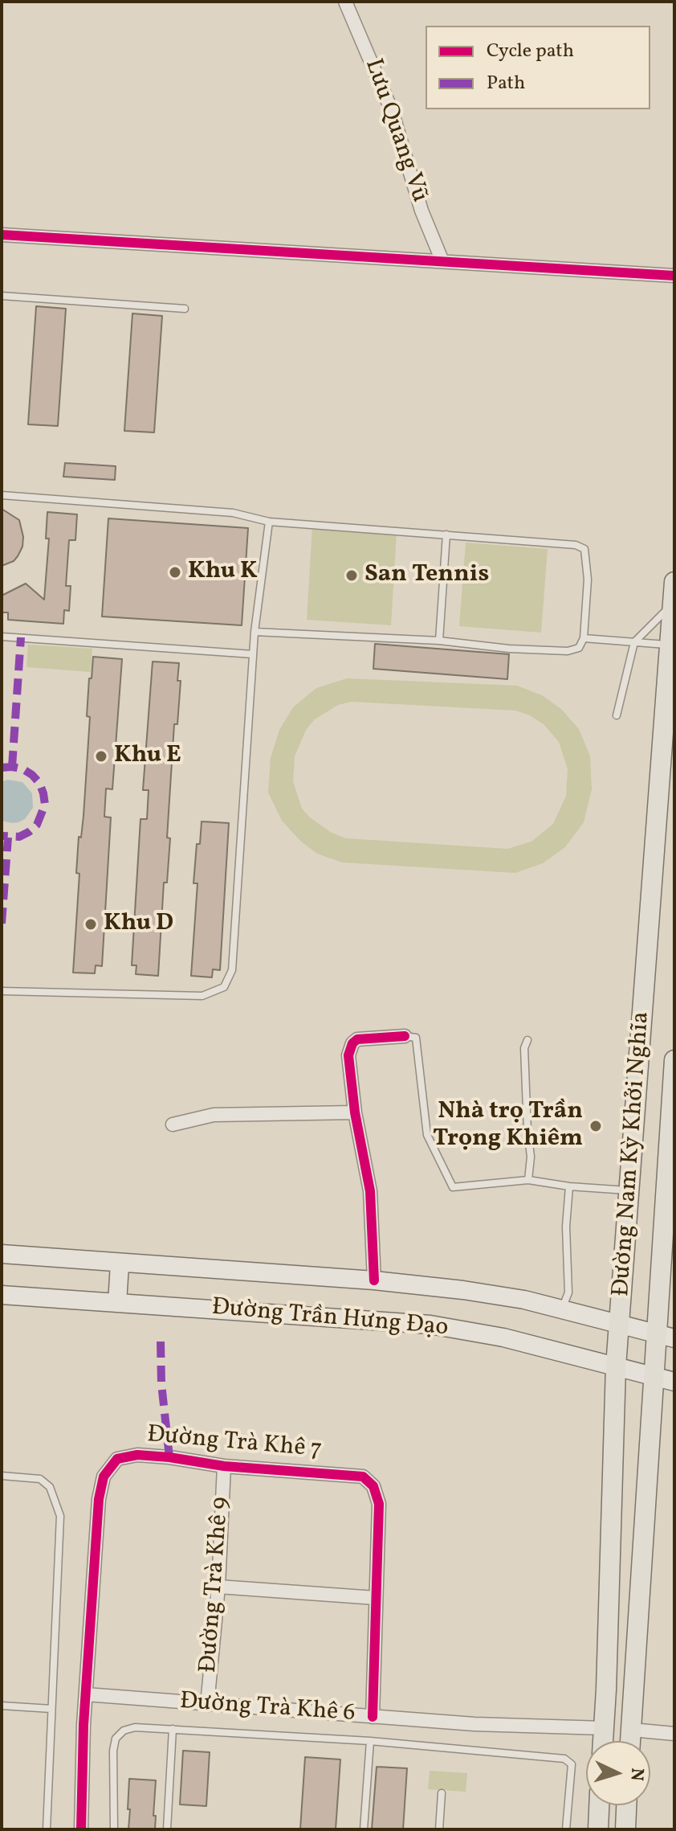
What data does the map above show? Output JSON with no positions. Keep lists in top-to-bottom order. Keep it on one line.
{"streets":{"main road":["Đường Nam Kỳ Khởi Nghĩa","Đường Trần Hưng Đạo"],"street":["Lưu Quang Vũ","Đường Trà Khê 7","Đường Trà Khê 9","Đường Trà Khê 6"]},"crossings":[["Đường Nam Kỳ Khởi Nghĩa","Đường Trần Hưng Đạo"],["Đường Nam Kỳ Khởi Nghĩa","Đường Trà Khê 6"],["Đường Trà Khê 7","Đường Trà Khê 9"],["Đường Trà Khê 7","Đường Trà Khê 6"],["Đường Trà Khê 9","Đường Trà Khê 6"]],"places":["Khu K","San Tennis","Khu E","Khu D","Nhà trọ Trần Trọng Khiêm"],"legend":["Cycle path","Path"],"north":"right"}
